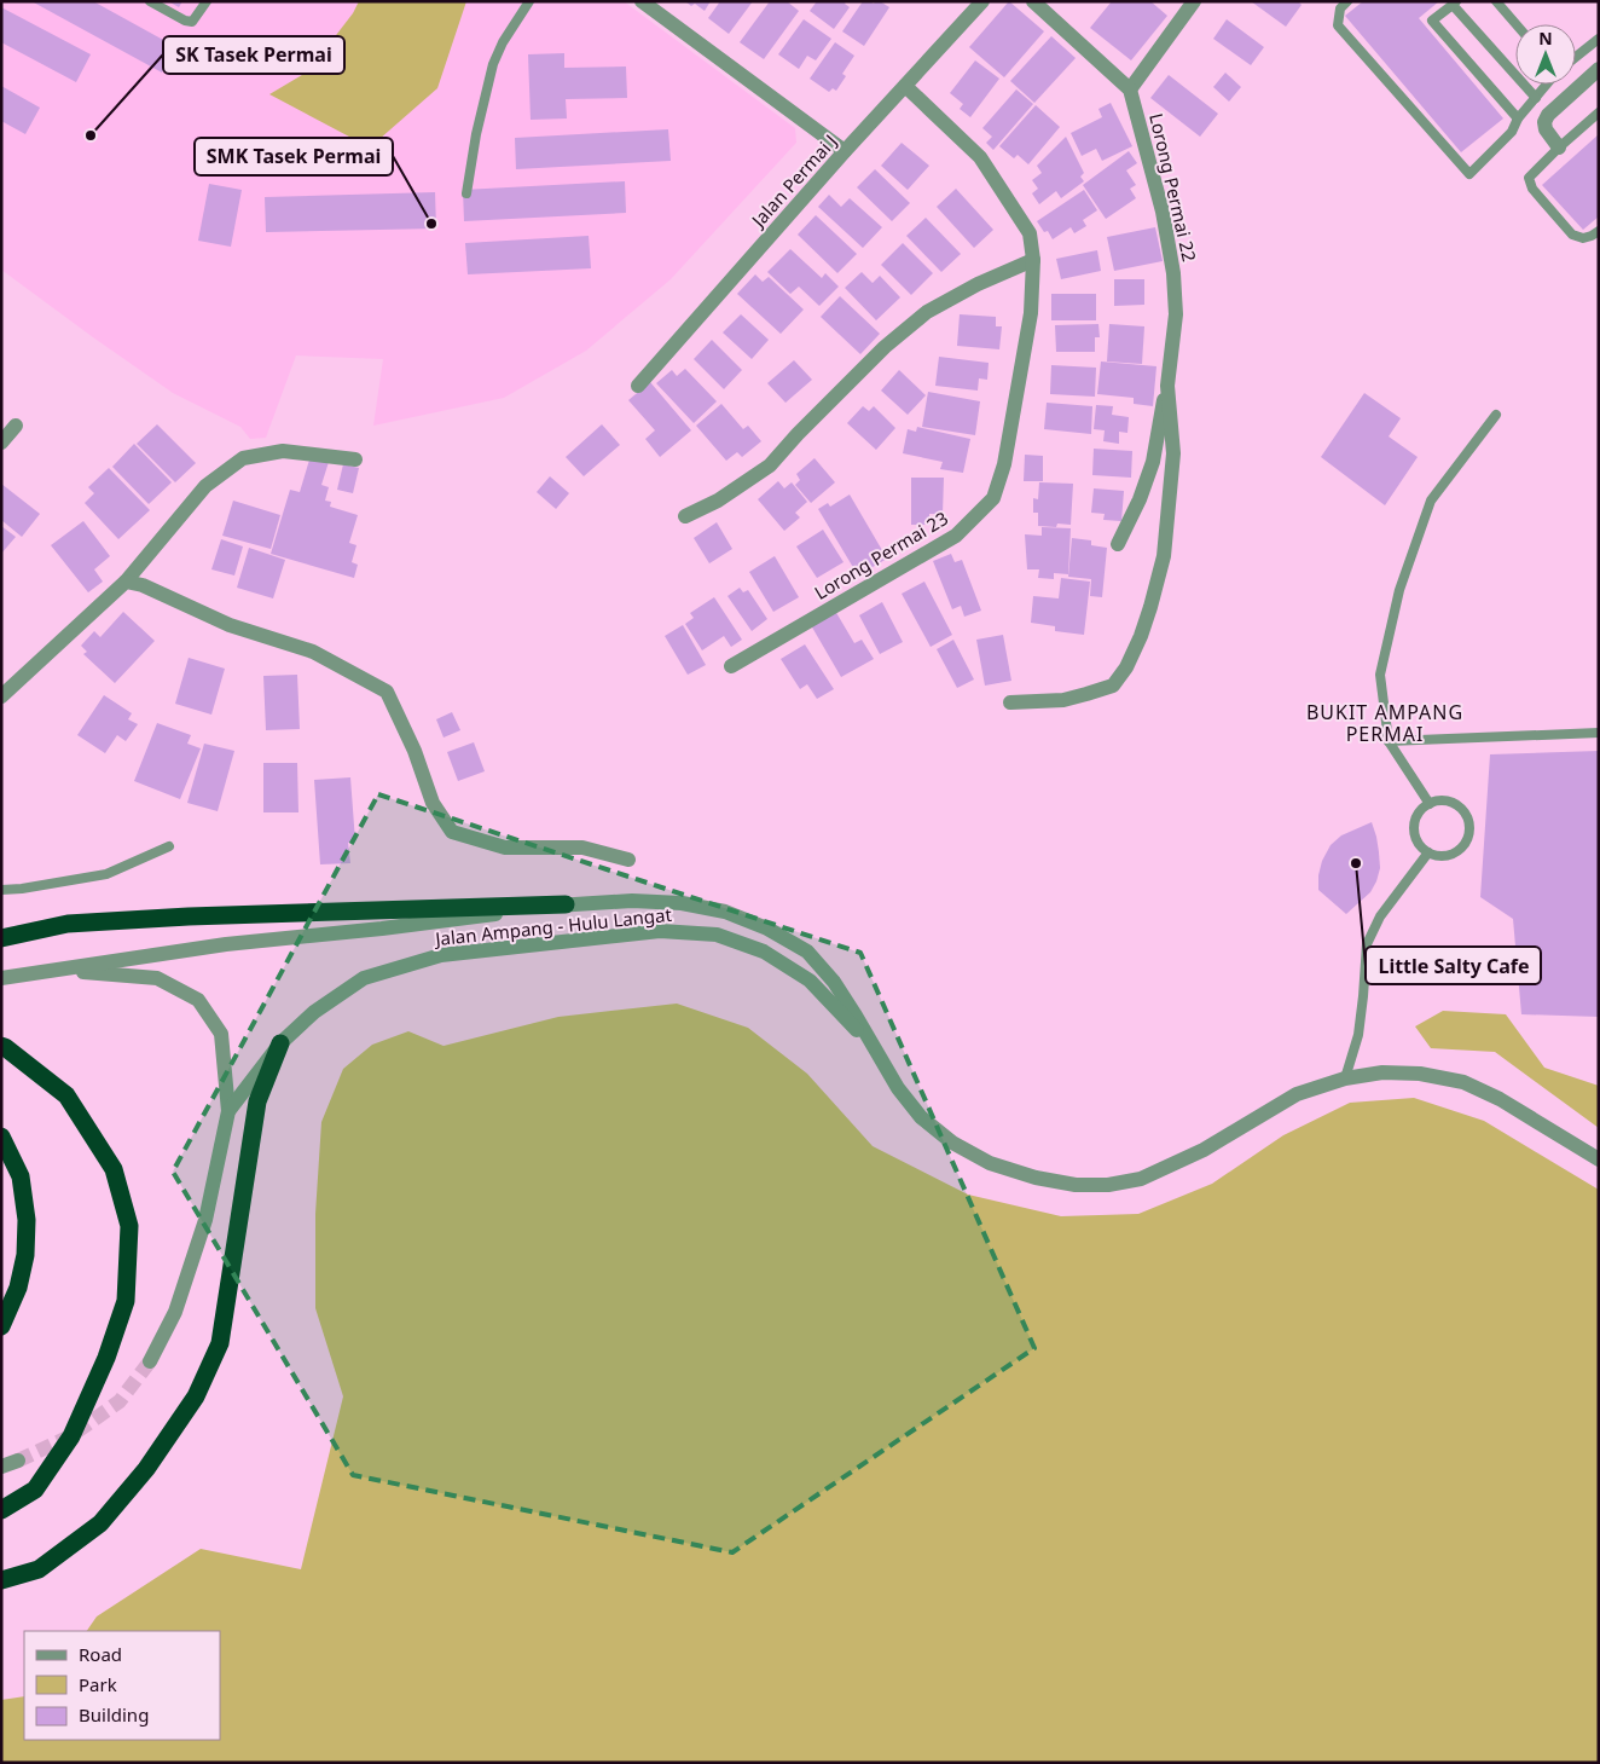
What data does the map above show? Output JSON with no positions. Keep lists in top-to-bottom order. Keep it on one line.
{"streets":{"street":["Jalan Permai J","Lorong Permai 22","Lorong Permai 23","Jalan Ampang - Hulu Langat"]},"crossings":[["Jalan Permai J","Lorong Permai 23"]],"districts":["BUKIT AMPANG PERMAI"],"places":["SK Tasek Permai","SMK Tasek Permai","Little Salty Cafe"],"legend":["Road","Park","Building"],"north":"top"}
